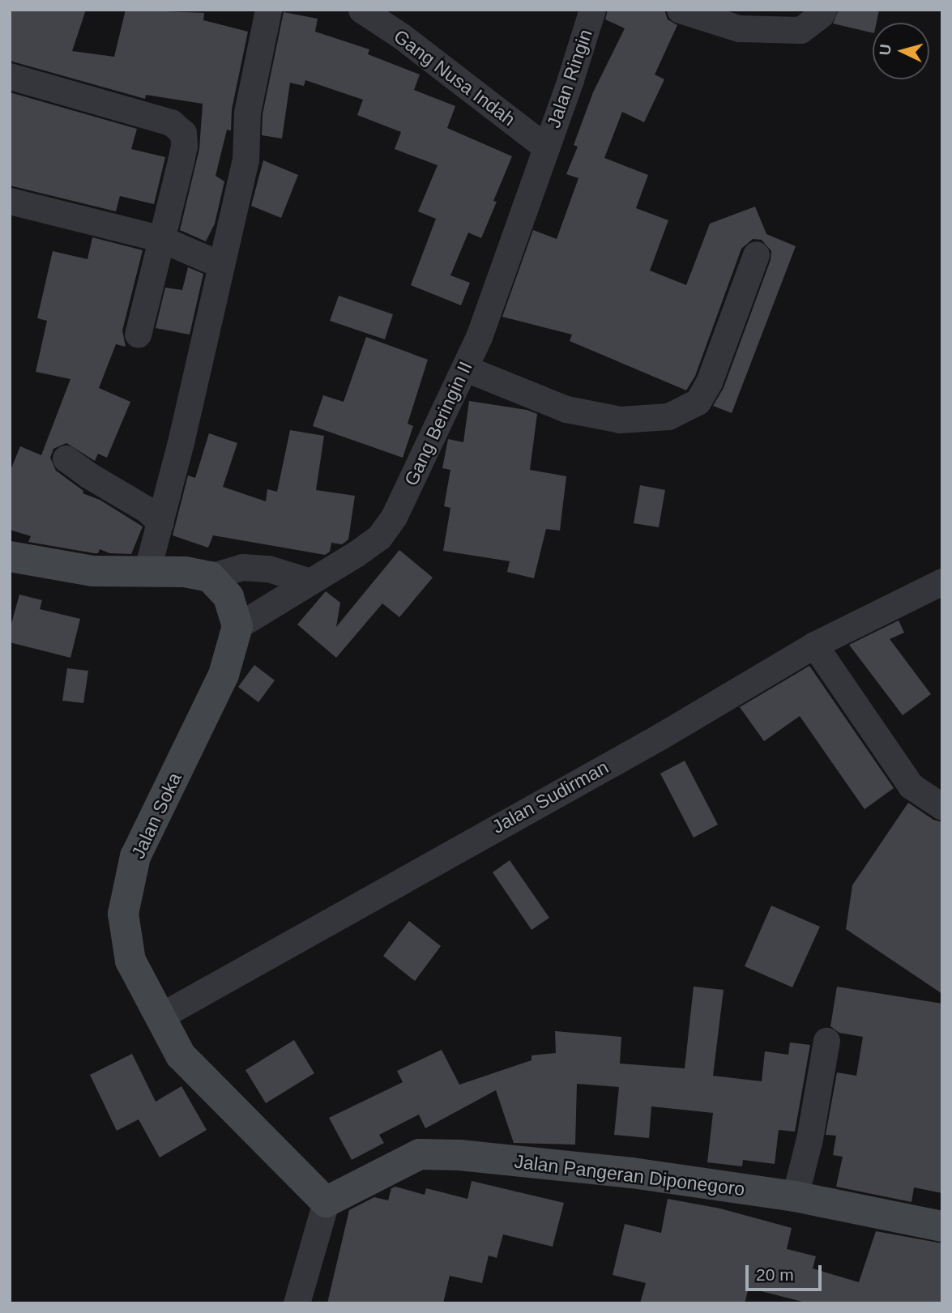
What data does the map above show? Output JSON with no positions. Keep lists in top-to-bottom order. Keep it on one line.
{"streets":{"street":["Gang Nusa Indah","Jalan Ringin","Gang Beringin II","Jalan Sudirman","Jalan Soka","Jalan Pangeran Diponegoro"]},"crossings":[["Gang Nusa Indah","Jalan Ringin"],["Gang Nusa Indah","Gang Beringin II"],["Jalan Ringin","Gang Beringin II"],["Gang Beringin II","Jalan Soka"],["Jalan Sudirman","Jalan Soka"],["Jalan Soka","Jalan Pangeran Diponegoro"]],"scale_bar":"20 m","north":"left"}
